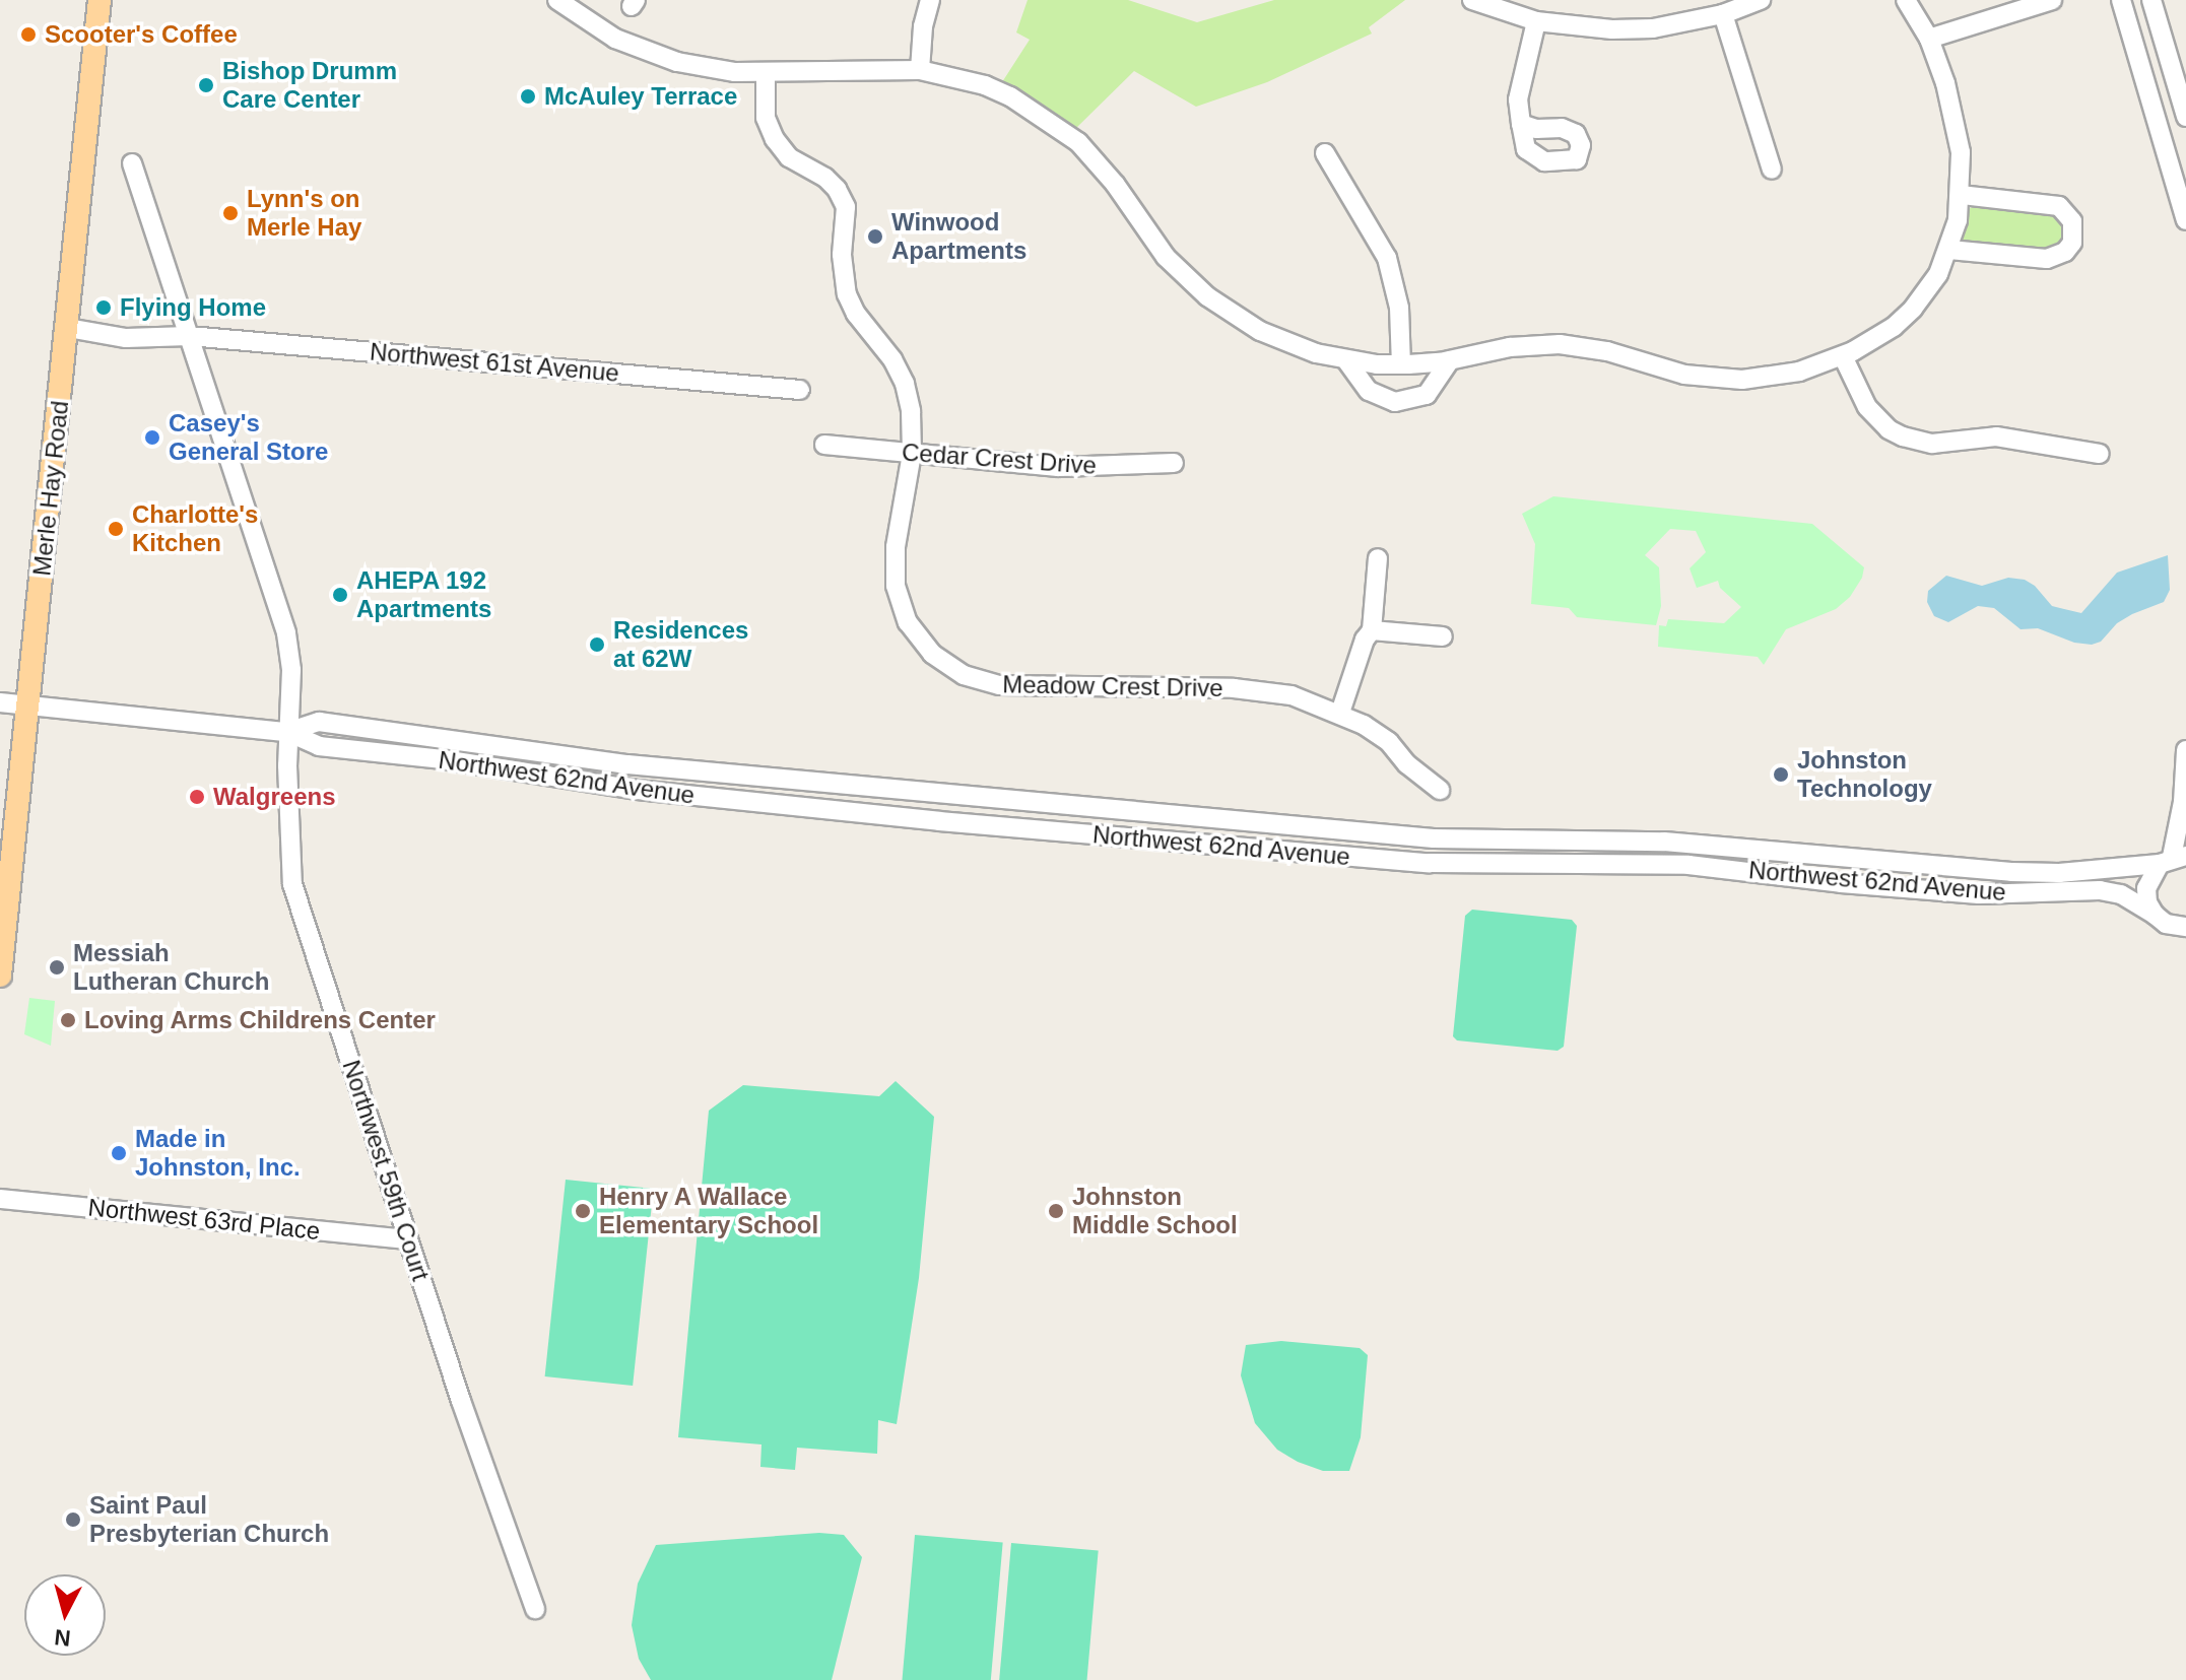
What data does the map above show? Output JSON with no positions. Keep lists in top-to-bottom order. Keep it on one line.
{"streets":{"main road":["Merle Hay Road"],"street":["Northwest 61st Avenue","Cedar Crest Drive","Meadow Crest Drive","Northwest 62nd Avenue","Northwest 59th Court","Northwest 63rd Place"]},"crossings":[["Northwest 61st Avenue","Merle Hay Road"],["Northwest 61st Avenue","Northwest 59th Court"],["Cedar Crest Drive","Meadow Crest Drive"],["Merle Hay Road","Northwest 62nd Avenue"],["Northwest 62nd Avenue","Northwest 59th Court"],["Northwest 59th Court","Northwest 63rd Place"]],"places":["Scooter's Coffee","Bishop Drumm Care Center","McAuley Terrace","Lynn's on Merle Hay","Winwood Apartments","Flying Home","Casey's General Store","Charlotte's Kitchen","AHEPA 192 Apartments","Residences at 62W","Johnston Technology","Walgreens","Messiah Lutheran Church","Loving Arms Childrens Center","Made in Johnston, Inc.","Henry A Wallace Elementary School","Johnston Middle School","Saint Paul Presbyterian Church"],"north":"bottom"}
